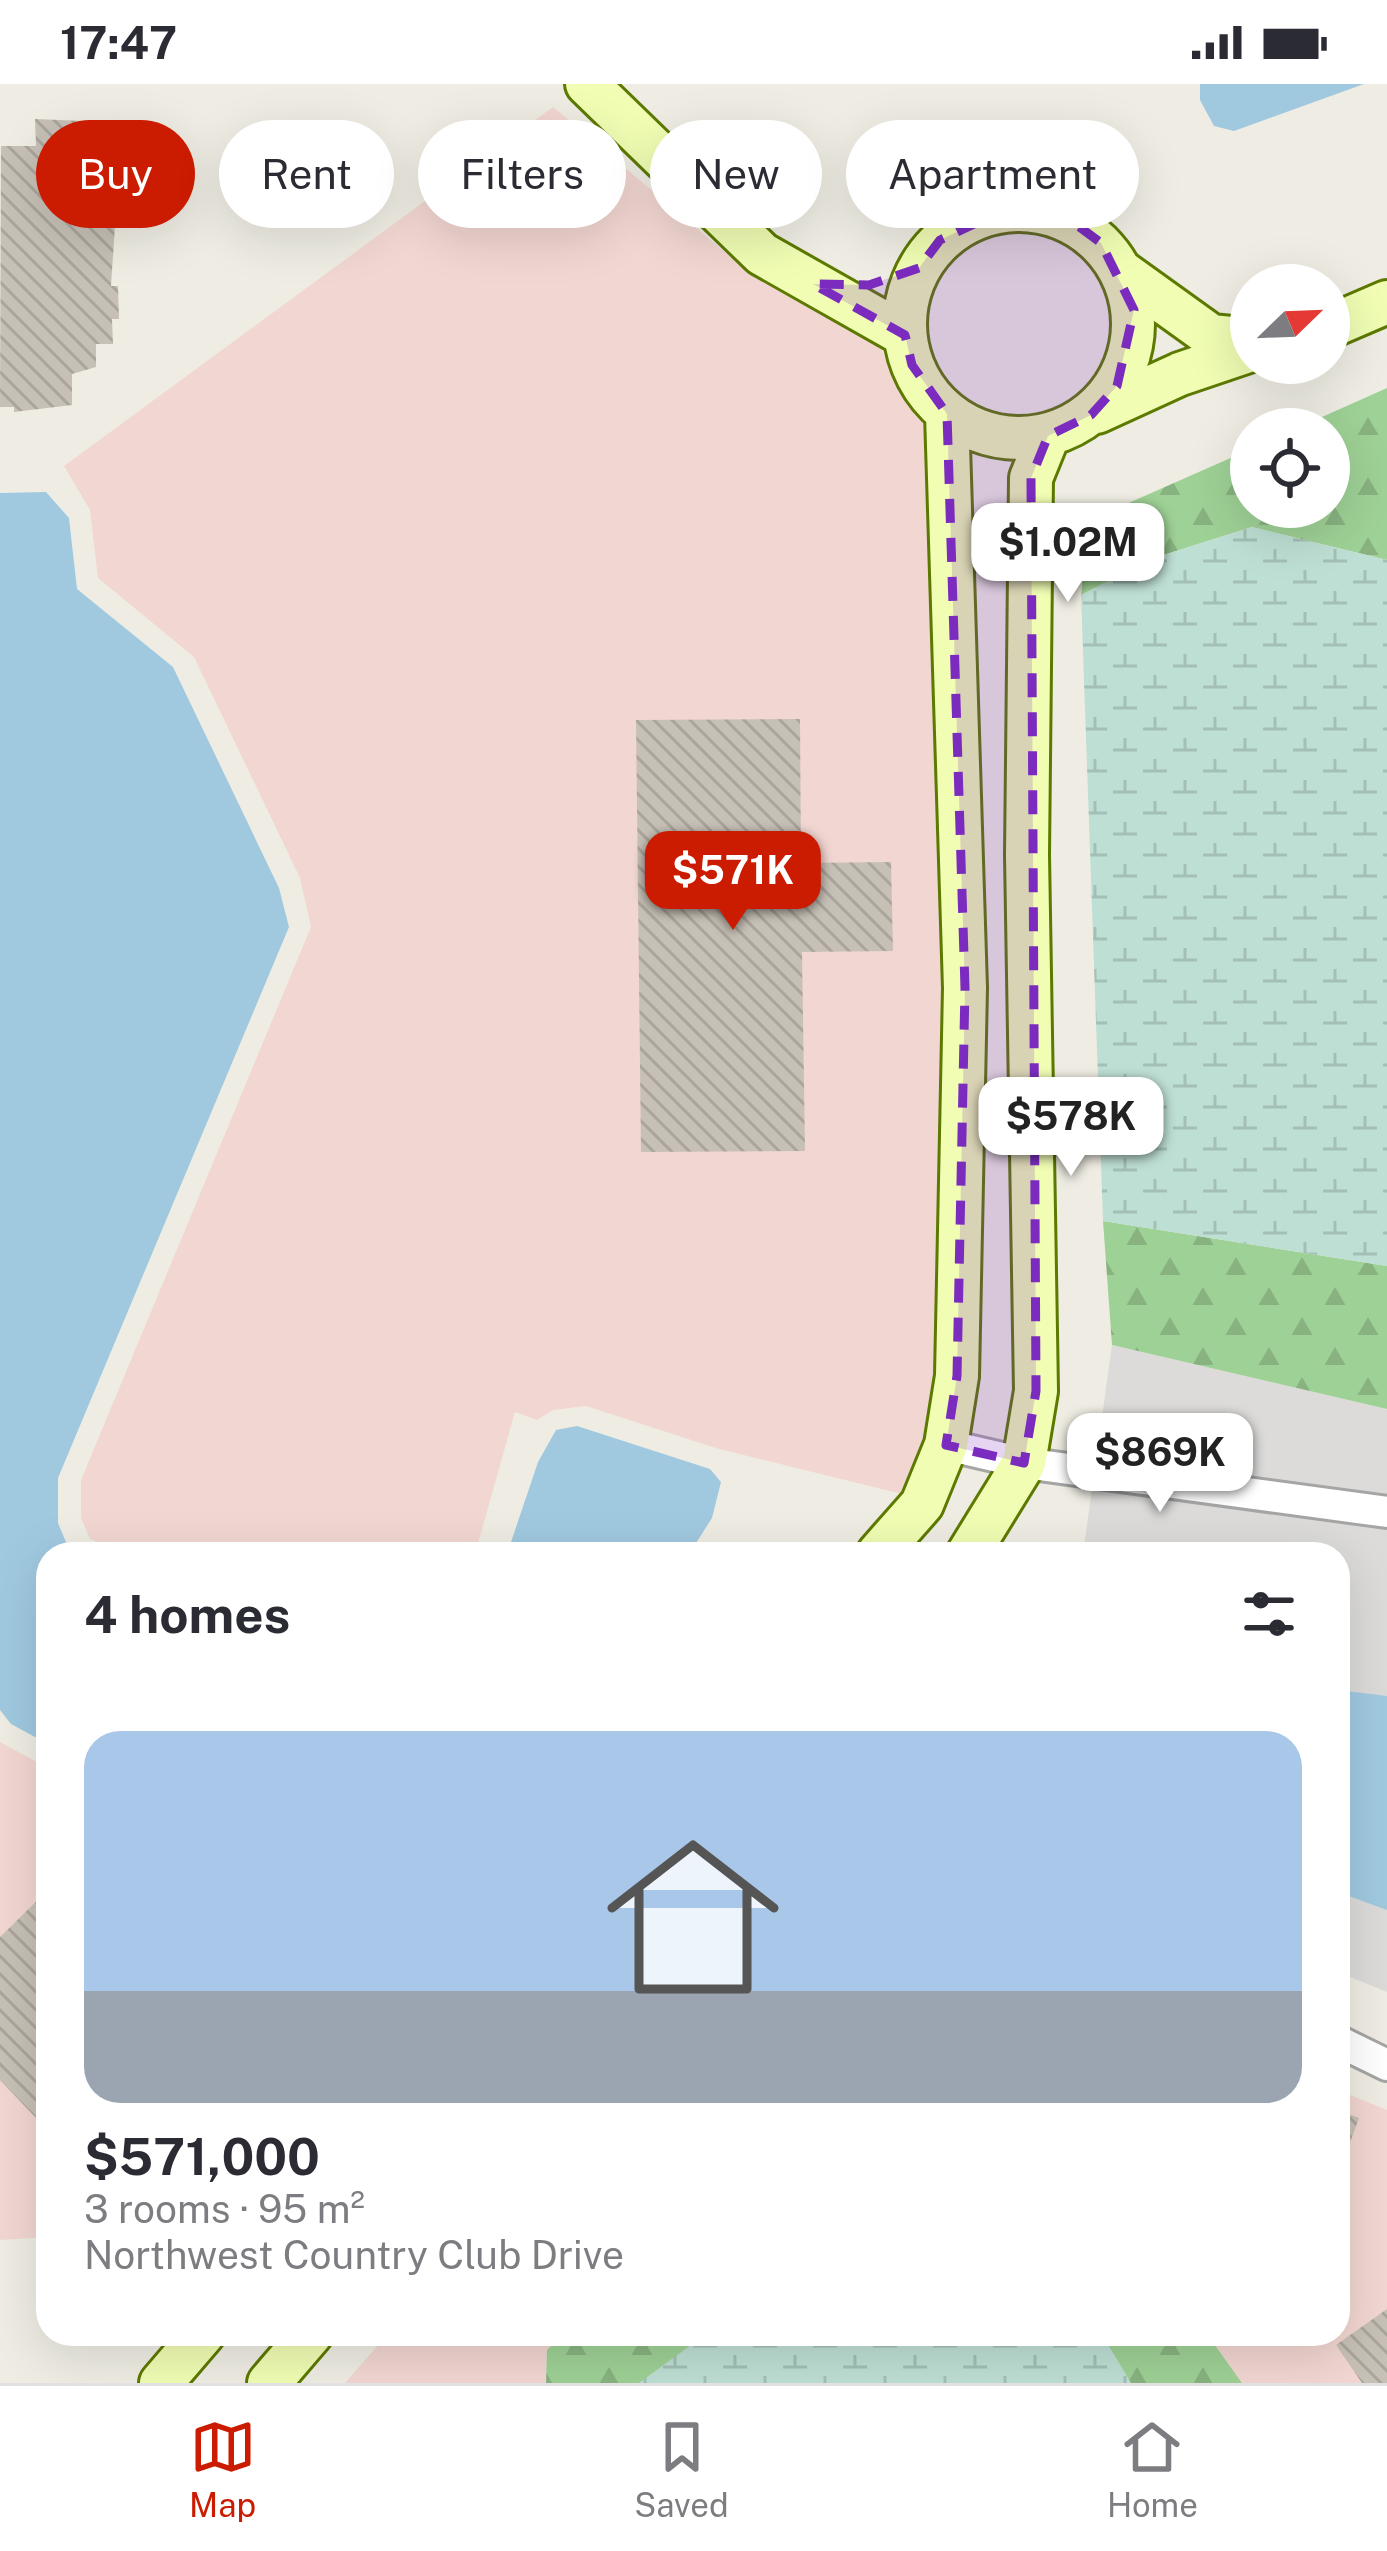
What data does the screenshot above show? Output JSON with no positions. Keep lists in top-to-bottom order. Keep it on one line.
{"north":"top right","page":{"status":"17:47","chip":["Buy","Rent","Filters","New","Apartment"],"price":["$1.02M","$571K","$578K","$869K"],"heading":"4 homes","list":[{"name":"$571,000","note":"3 rooms · 95 m² · Northwest Country Club Drive"}],"tabs":["Map","Saved","Home"]}}
